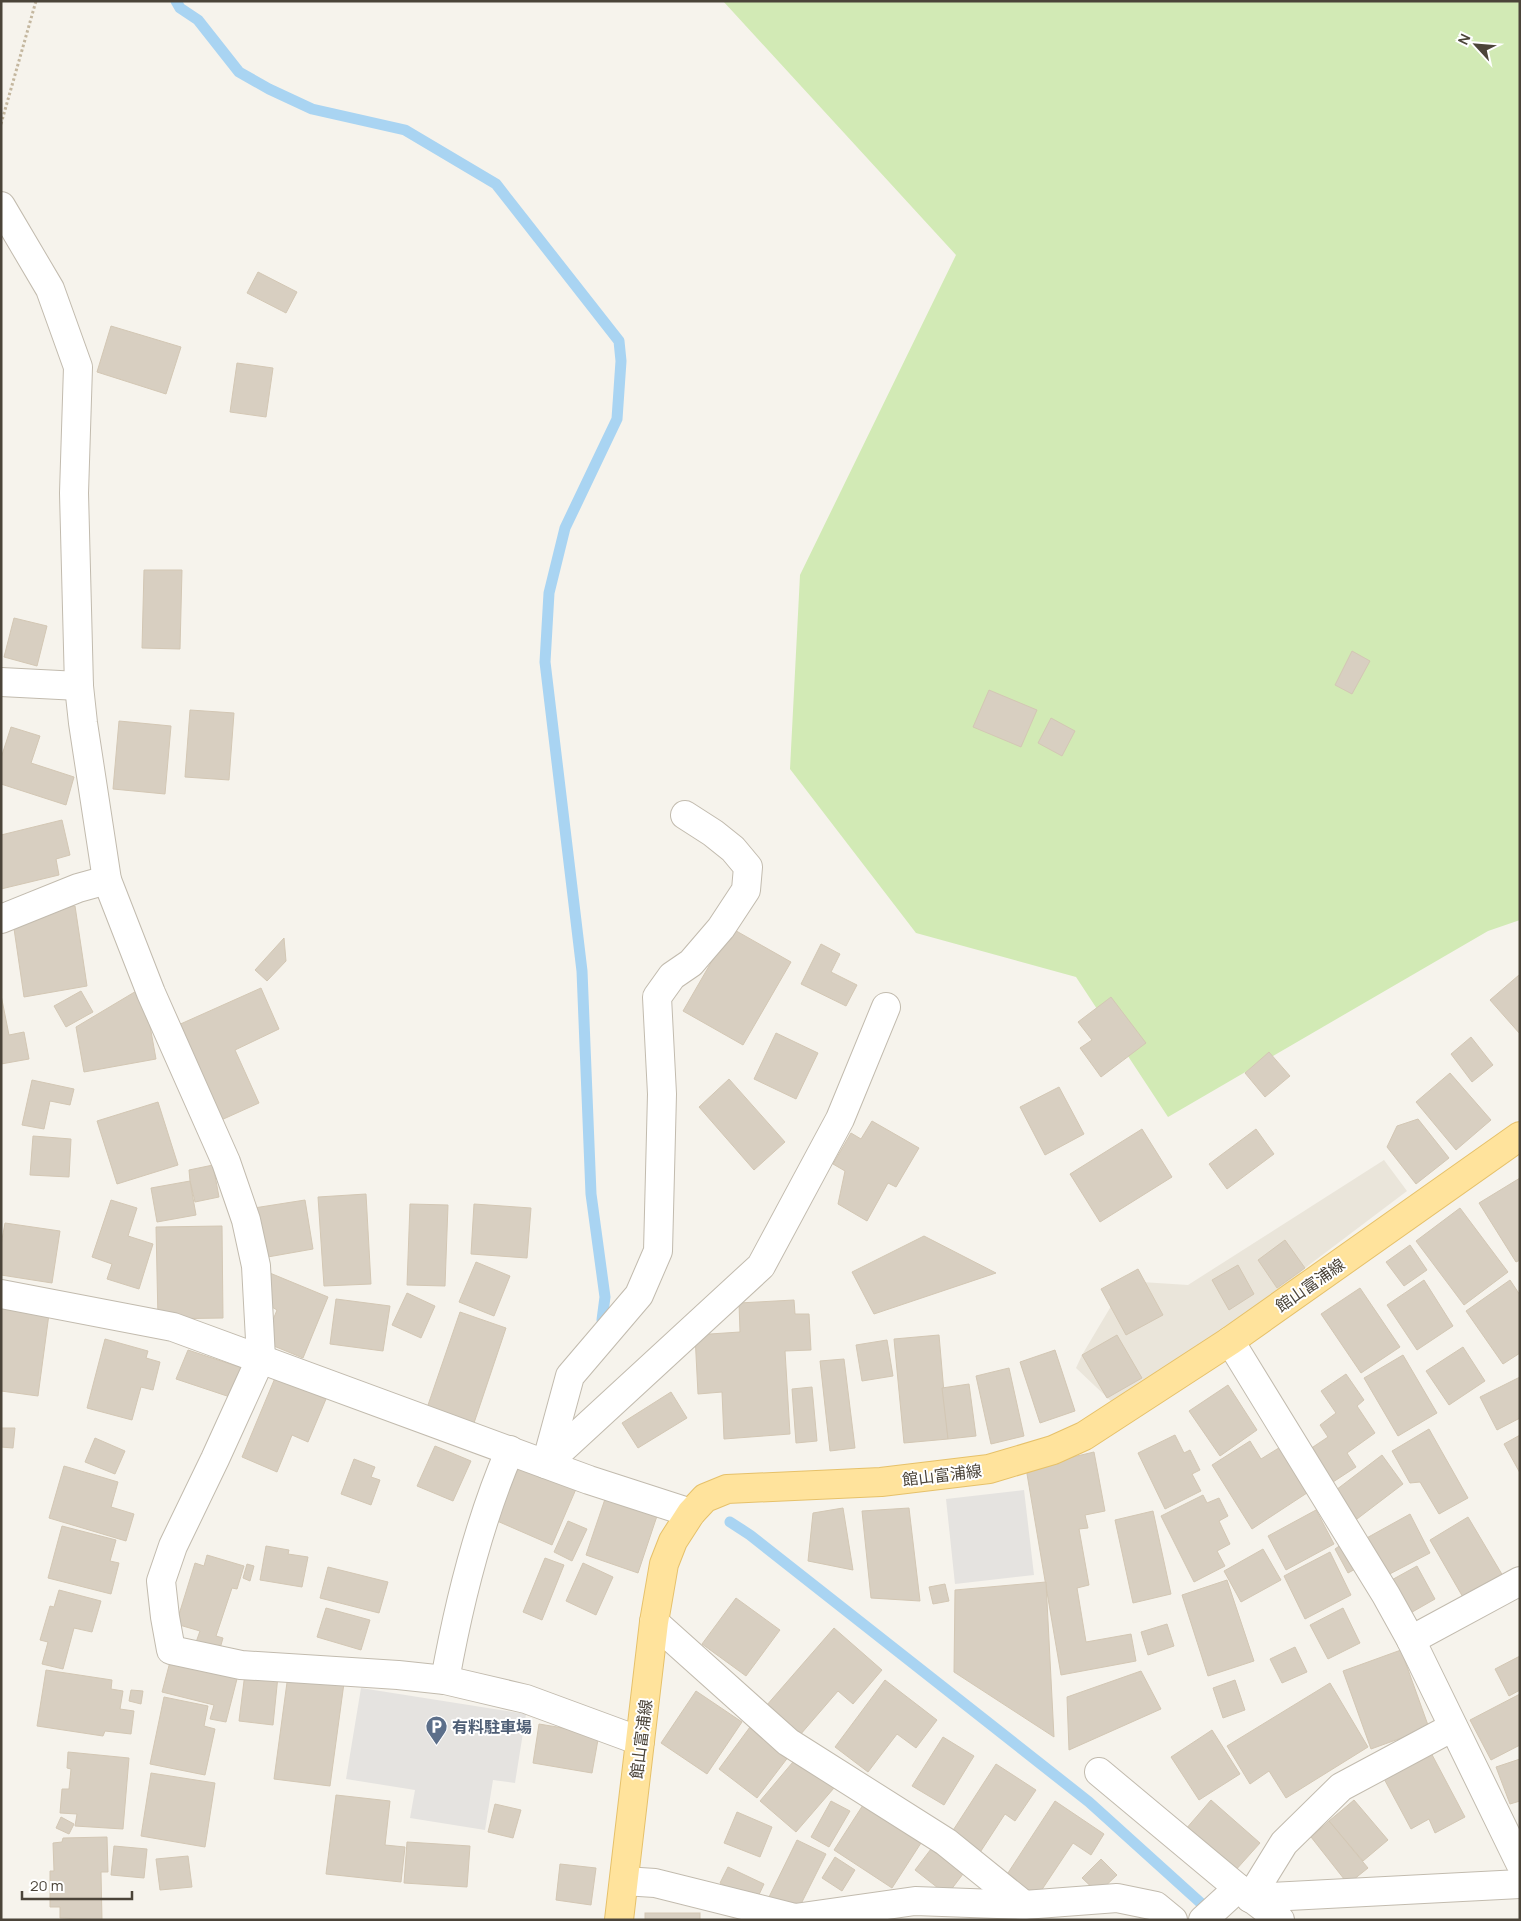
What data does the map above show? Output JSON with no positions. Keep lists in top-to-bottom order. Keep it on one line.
{"streets":{"main road":["館山富浦線"]},"places":{"parking":["有料駐車場"]},"scale_bar":"20 m","north":"top left"}
